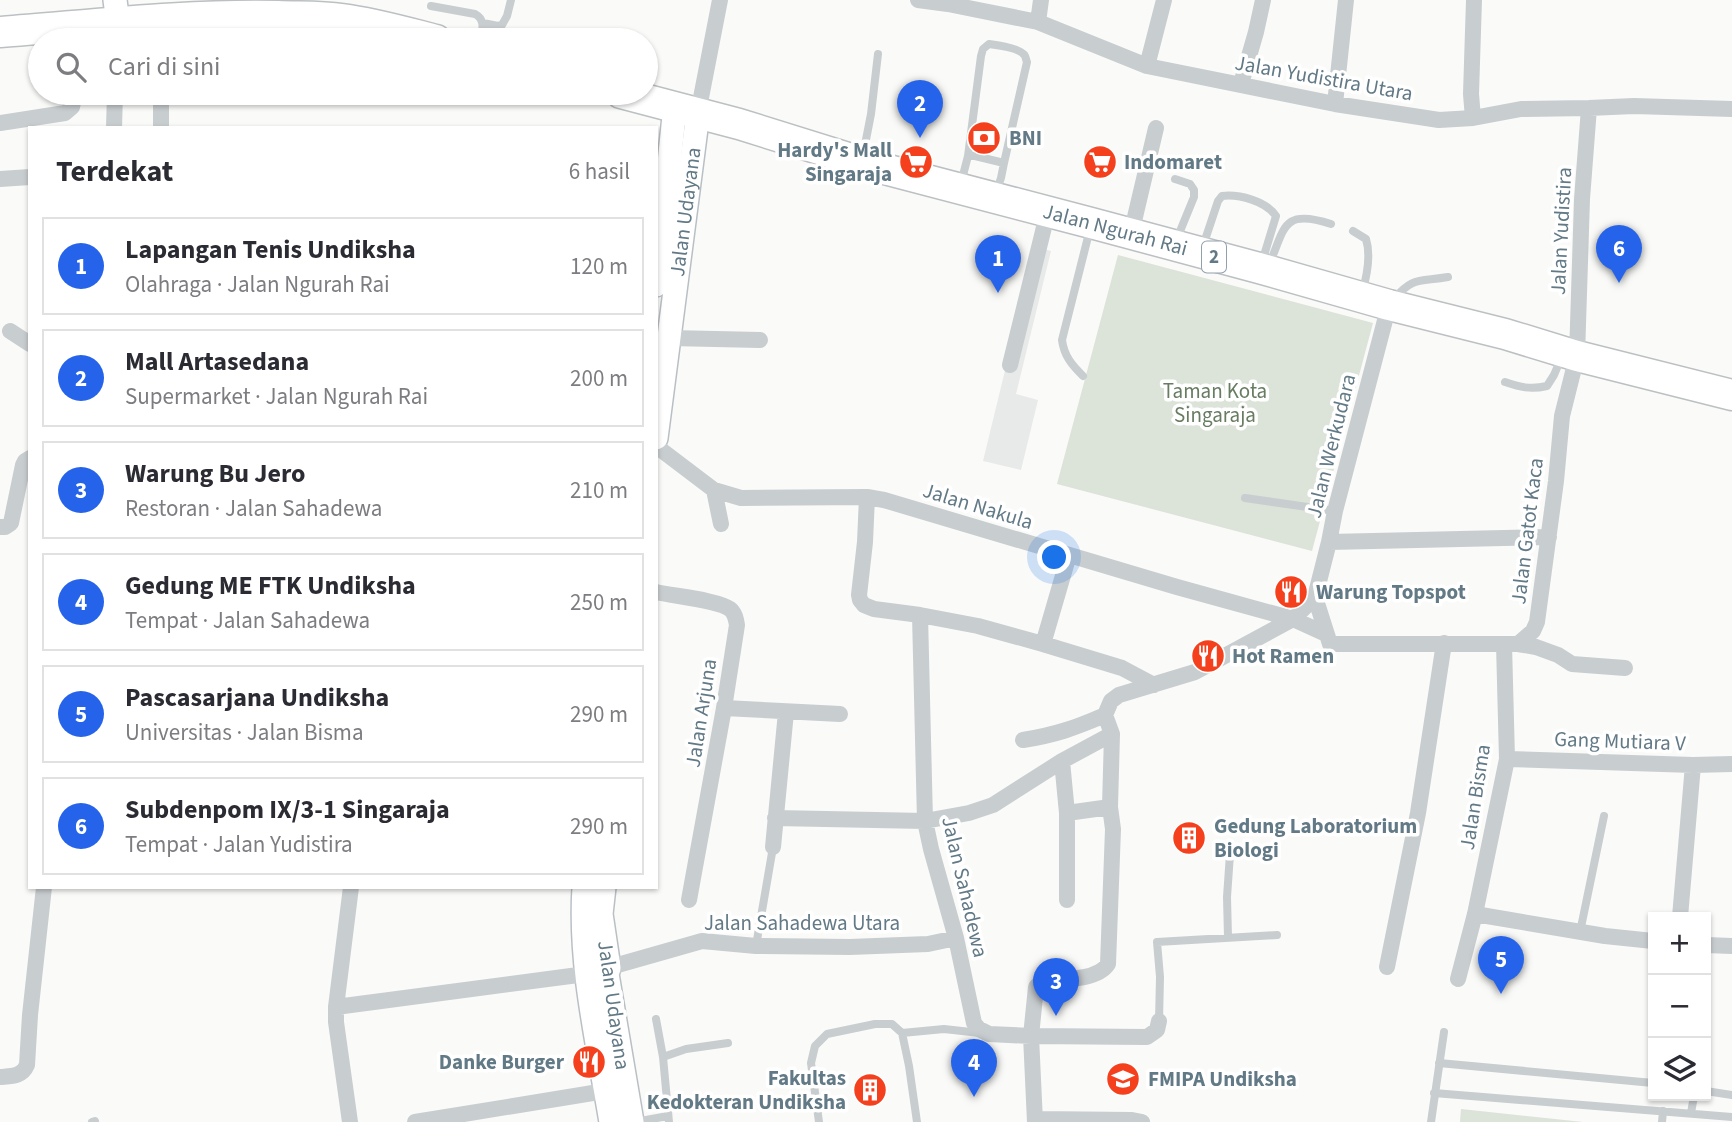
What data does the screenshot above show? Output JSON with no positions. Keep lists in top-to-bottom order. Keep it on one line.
{"streets":{"highway":["Jalan Ngurah Rai","2"],"street":["Jalan Yudistira Utara","Jalan Udayana","Jalan Yudistira","Jalan Werkudara","Jalan Nakula","Jalan Gatot Kaca","Jalan Arjuna","Gang Mutiara V","Jalan Bisma","Jalan Sahadewa","Jalan Sahadewa Utara"]},"crossings":[["Jalan Yudistira Utara","Jalan Yudistira"],["Jalan Udayana","Jalan Ngurah Rai"],["Jalan Udayana","Jalan Sahadewa Utara"],["Jalan Ngurah Rai","Jalan Yudistira"],["Jalan Ngurah Rai","Jalan Werkudara"],["Jalan Ngurah Rai","Jalan Gatot Kaca"],["Jalan Yudistira","Jalan Gatot Kaca"],["Jalan Werkudara","Jalan Nakula"],["Jalan Gatot Kaca","Jalan Bisma"],["Gang Mutiara V","Jalan Bisma"],["Jalan Sahadewa","Jalan Sahadewa Utara"]],"parks":["Taman Kota Singaraja"],"places":{"bank":["BNI"],"supermarket":["Hardy's Mall Singaraja","Indomaret"],"restaurant":["Warung Topspot","Hot Ramen","Danke Burger"],"building":["Gedung Laboratorium Biologi","Fakultas Kedokteran Undiksha"],"school or university":["FMIPA Undiksha"]},"page":{"search":"Cari di sini","pins":["2","6","1","5","3","4"],"heading":["Terdekat","6 hasil"],"list":[{"mark":"1","name":"Lapangan Tenis Undiksha","note":"Olahraga · Jalan Ngurah Rai","value":"120 m"},{"mark":"2","name":"Mall Artasedana","note":"Supermarket · Jalan Ngurah Rai","value":"200 m"},{"mark":"3","name":"Warung Bu Jero","note":"Restoran · Jalan Sahadewa","value":"210 m"},{"mark":"4","name":"Gedung ME FTK Undiksha","note":"Tempat · Jalan Sahadewa","value":"250 m"},{"mark":"5","name":"Pascasarjana Undiksha","note":"Universitas · Jalan Bisma","value":"290 m"},{"mark":"6","name":"Subdenpom IX/3-1 Singaraja","note":"Tempat · Jalan Yudistira","value":"290 m"}],"map_buttons":["+","−"]}}
